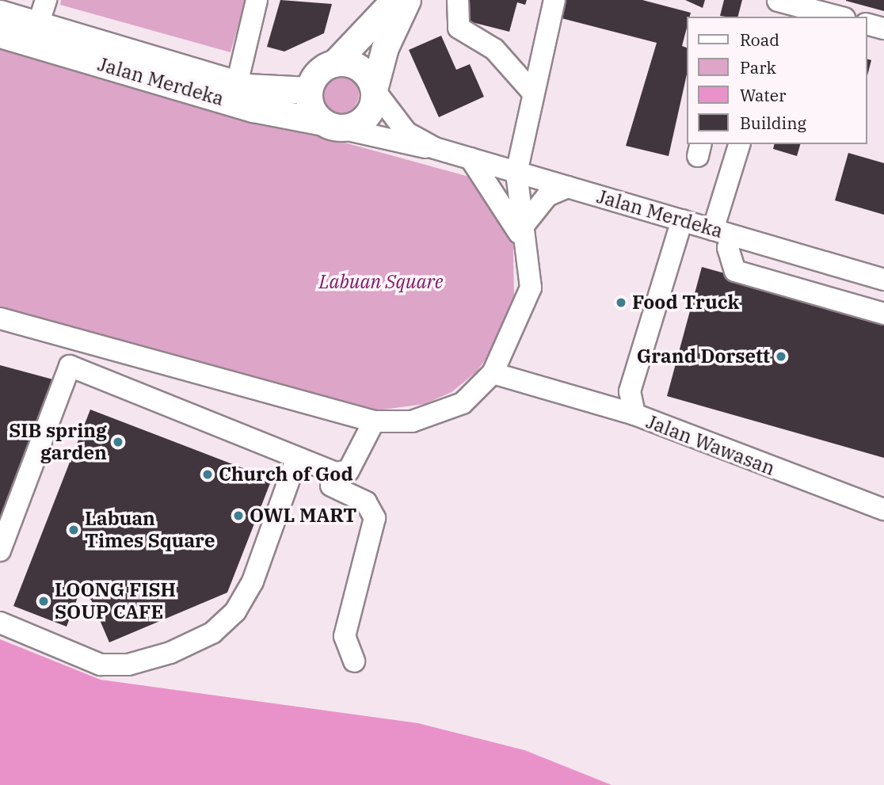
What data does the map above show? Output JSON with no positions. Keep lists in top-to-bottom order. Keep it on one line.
{"streets":{"main road":["Jalan Merdeka"],"street":["Jalan Wawasan"]},"crossings":[["Jalan Merdeka","Jalan Wawasan"]],"parks":["Labuan Square"],"places":["Food Truck","Grand Dorsett","SIB spring garden","Church of God","OWL MART","Labuan Times Square","LOONG FISH SOUP CAFE"],"legend":["Road","Park","Water","Building"]}
